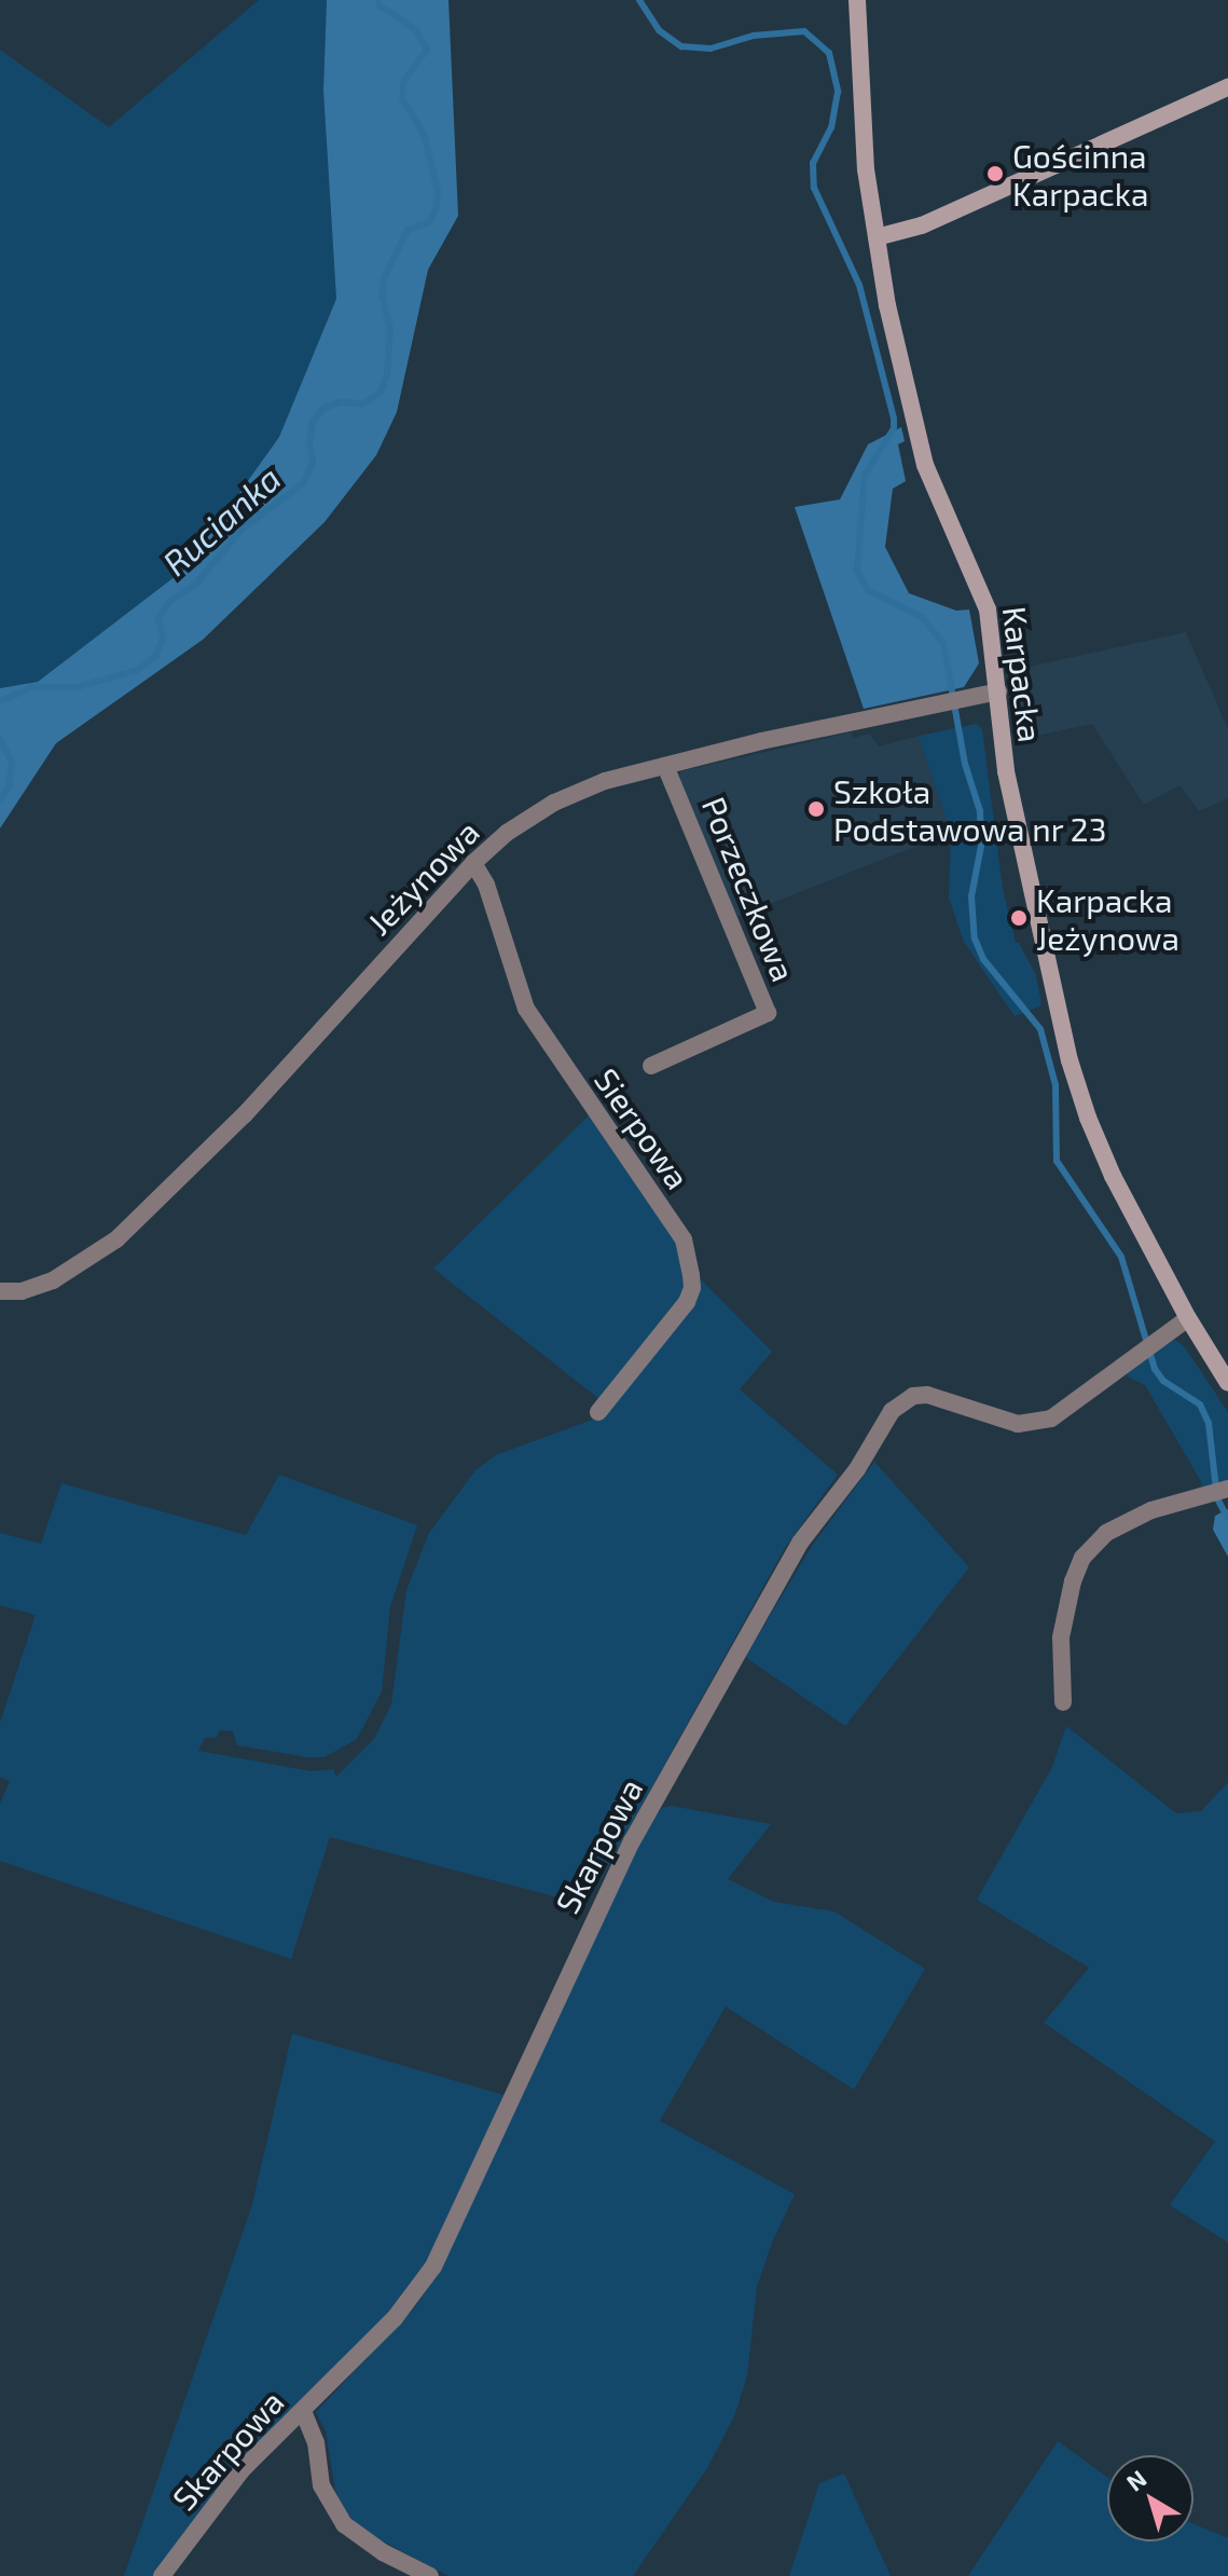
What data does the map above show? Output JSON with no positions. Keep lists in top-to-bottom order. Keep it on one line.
{"streets":{"street":["Karpacka","Jeżynowa","Porzeczkowa","Sierpowa","Skarpowa"]},"crossings":[["Karpacka","Jeżynowa"],["Karpacka","Skarpowa"],["Jeżynowa","Porzeczkowa"],["Jeżynowa","Sierpowa"]],"water":["Rucianka"],"places":["Gościnna Karpacka","Szkoła Podstawowa nr 23","Karpacka Jeżynowa"],"north":"top left"}
